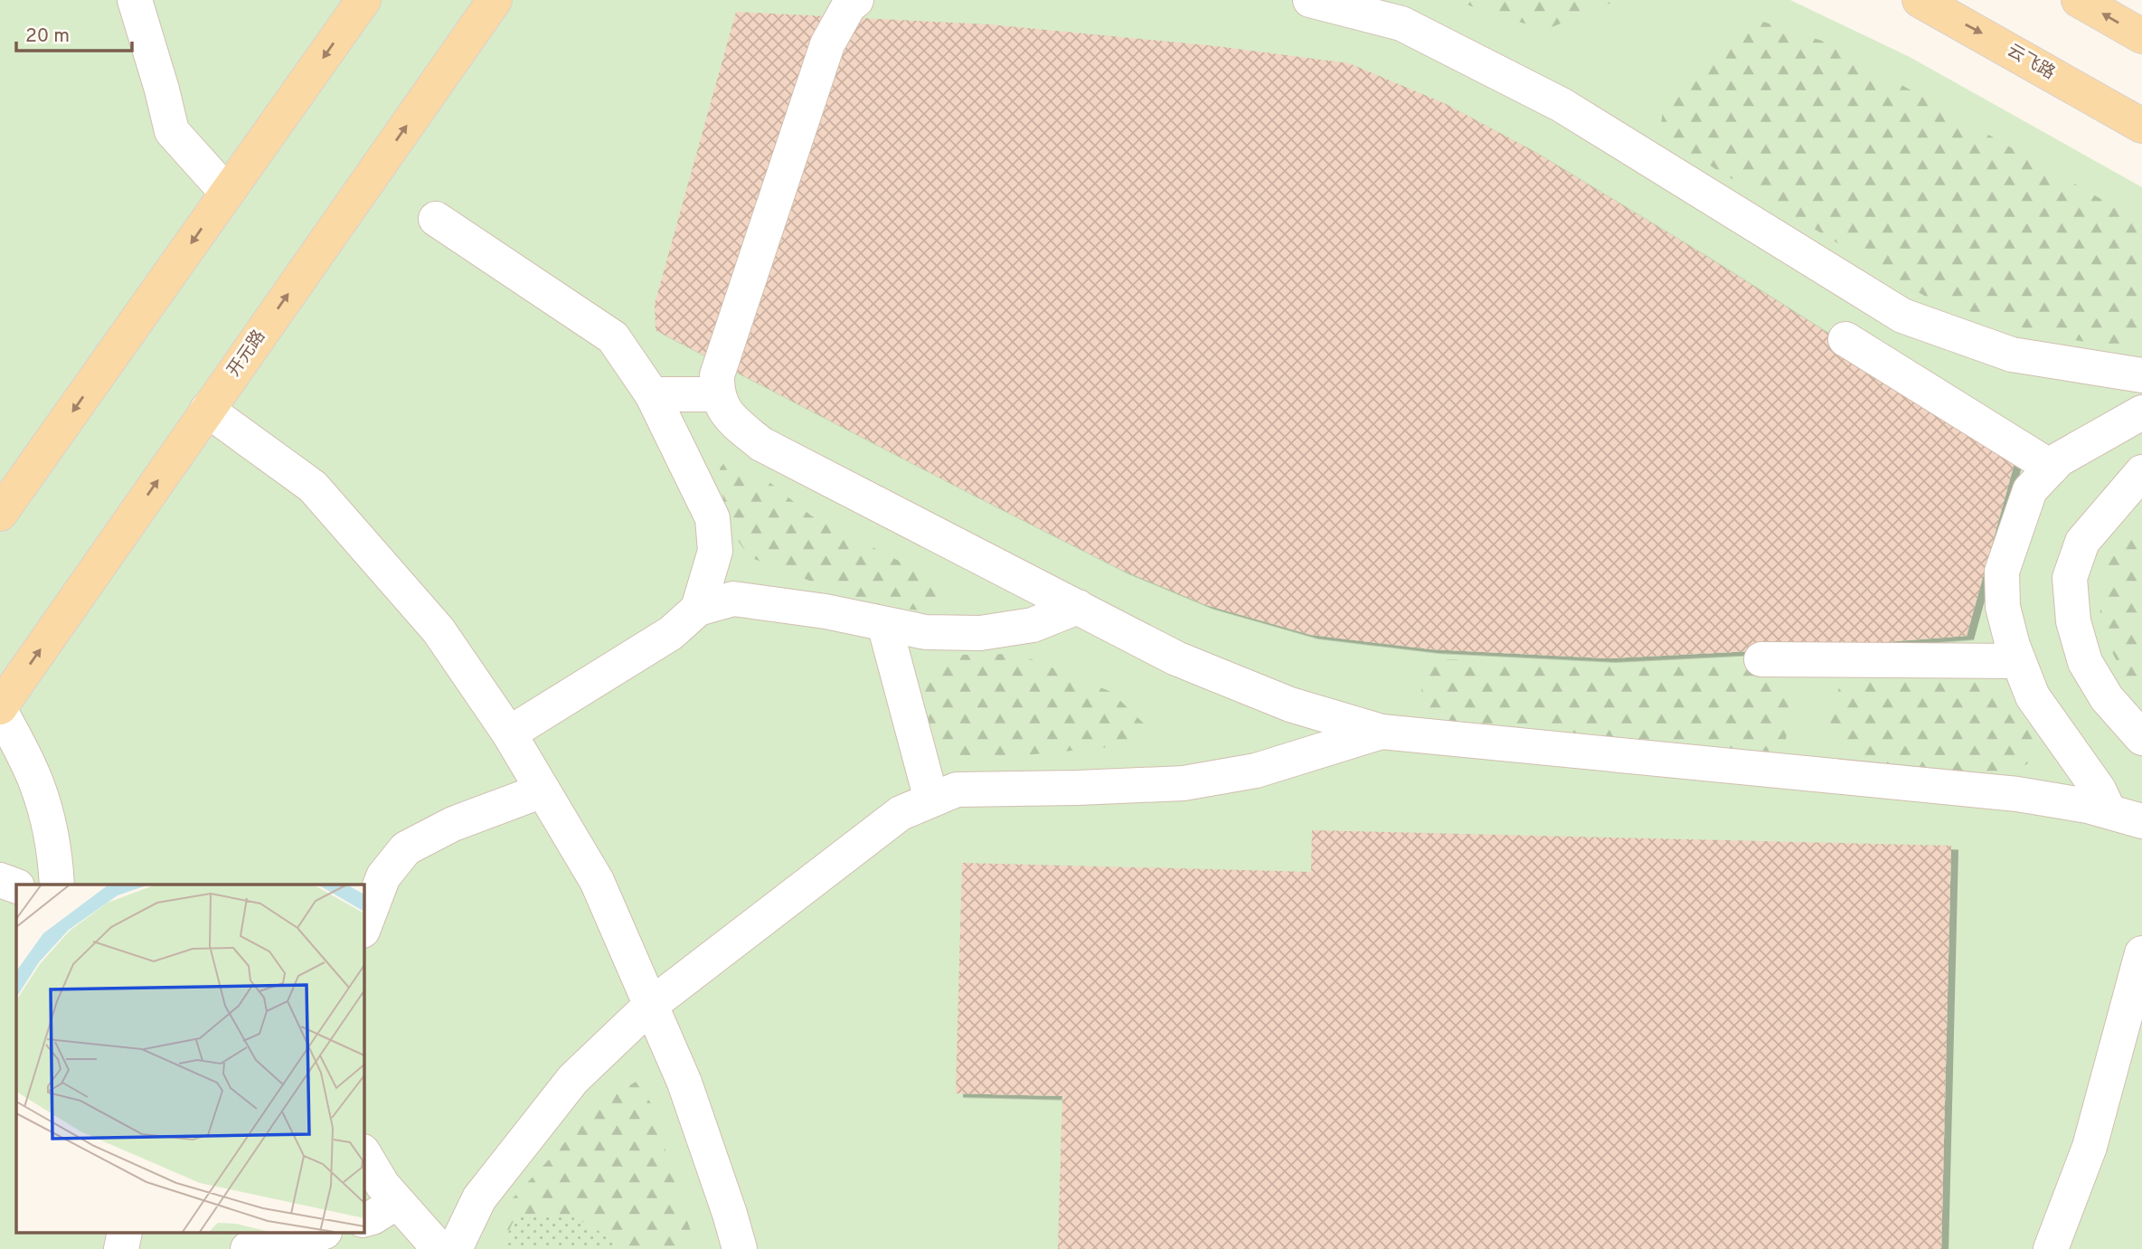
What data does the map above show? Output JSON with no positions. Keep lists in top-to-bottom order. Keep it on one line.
{"streets":{"main road":["云飞路","开元路"]},"one_way":["云飞路"],"scale_bar":"20 m"}
